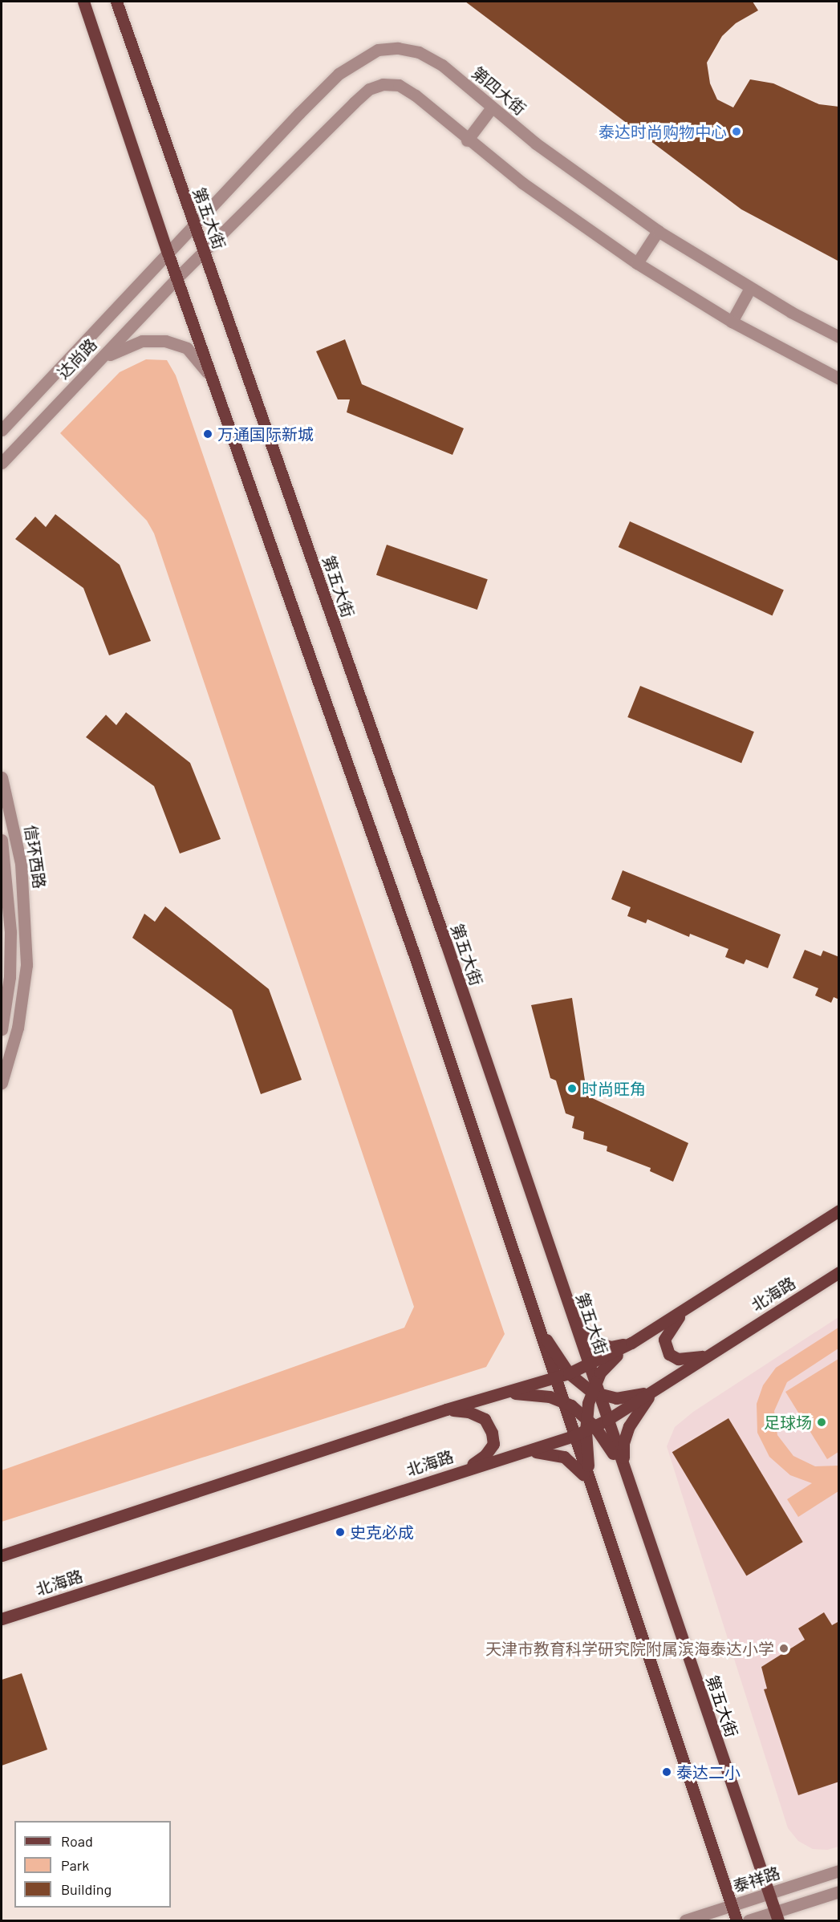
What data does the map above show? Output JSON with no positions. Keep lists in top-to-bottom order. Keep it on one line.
{"streets":{"main road":["第五大街","北海路"],"street":["第四大街","达尚路","信环西路","泰祥路"]},"crossings":[["第四大街","第五大街"],["第四大街","达尚路"],["第五大街","北海路"],["第五大街","泰祥路"]],"places":["泰达时尚购物中心","万通国际新城","时尚旺角","足球场","史克必成","天津市教育科学研究院附属滨海泰达小学","泰达二小"],"legend":["Road","Park","Building"]}
